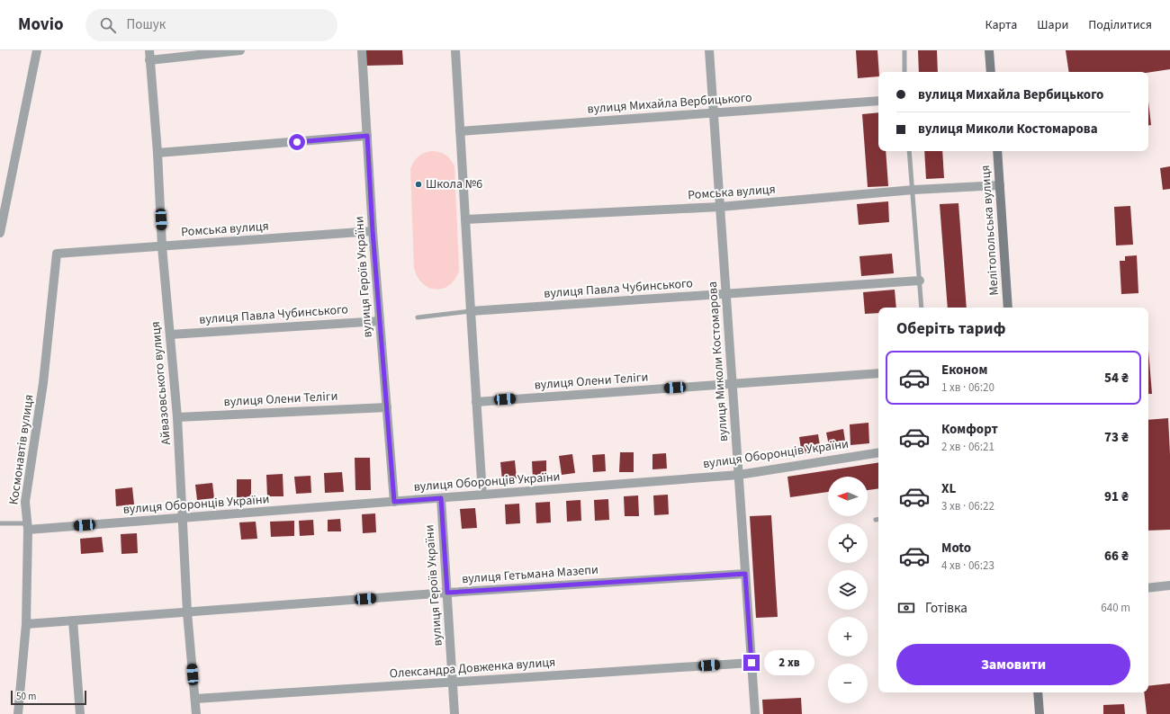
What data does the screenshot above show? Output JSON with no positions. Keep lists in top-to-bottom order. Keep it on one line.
{"streets":{"main road":["Мелітопольська вулиця"],"street":["вулиця Михайла Вербицького","Ромська вулиця","вулиця Героїв України","вулиця Павла Чубинського","вулиця Миколи Костомарова","вулиця Олени Теліги","Айвазовського вулиця","Космонавтів вулиця","вулиця Оборонців України","вулиця Гетьмана Мазепи","Олександра Довженка вулиця"]},"crossings":[["вулиця Михайла Вербицького","вулиця Миколи Костомарова"],["Ромська вулиця","Мелітопольська вулиця"],["Ромська вулиця","вулиця Героїв України"],["Ромська вулиця","вулиця Миколи Костомарова"],["Ромська вулиця","Айвазовського вулиця"],["Ромська вулиця","Космонавтів вулиця"],["вулиця Героїв України","вулиця Павла Чубинського"],["вулиця Героїв України","вулиця Олени Теліги"],["вулиця Героїв України","вулиця Оборонців України"],["вулиця Героїв України","вулиця Гетьмана Мазепи"],["вулиця Героїв України","Олександра Довженка вулиця"],["вулиця Павла Чубинського","вулиця Миколи Костомарова"],["вулиця Павла Чубинського","Айвазовського вулиця"],["вулиця Миколи Костомарова","вулиця Олени Теліги"],["вулиця Миколи Костомарова","вулиця Оборонців України"],["вулиця Миколи Костомарова","вулиця Гетьмана Мазепи"],["вулиця Миколи Костомарова","Олександра Довженка вулиця"],["вулиця Олени Теліги","Айвазовського вулиця"],["Айвазовського вулиця","вулиця Оборонців України"],["Айвазовського вулиця","вулиця Гетьмана Мазепи"],["Айвазовського вулиця","Олександра Довженка вулиця"],["Космонавтів вулиця","вулиця Оборонців України"],["Космонавтів вулиця","вулиця Гетьмана Мазепи"]],"places":["Школа №6"],"scale_bar":"50 m","north":"left","page":{"header":"Movio","search":"Пошук","nav":["Карта","Шари","Поділитися"],"banner":["вулиця Михайла Вербицького","вулиця Миколи Костомарова"],"heading":"Оберіть тариф","list":[{"name":"Економ","note":"1 хв · 06:20","value":"54 ₴"},{"name":"Комфорт","note":"2 хв · 06:21","value":"73 ₴"},{"name":"XL","note":"3 хв · 06:22","value":"91 ₴"},{"name":"Moto","note":"4 хв · 06:23","value":"66 ₴"}],"map_buttons":["+","−"],"pay":["Готівка","640 m"],"buttons":"Замовити","bubble":"2 хв","scale":"50 m"}}
